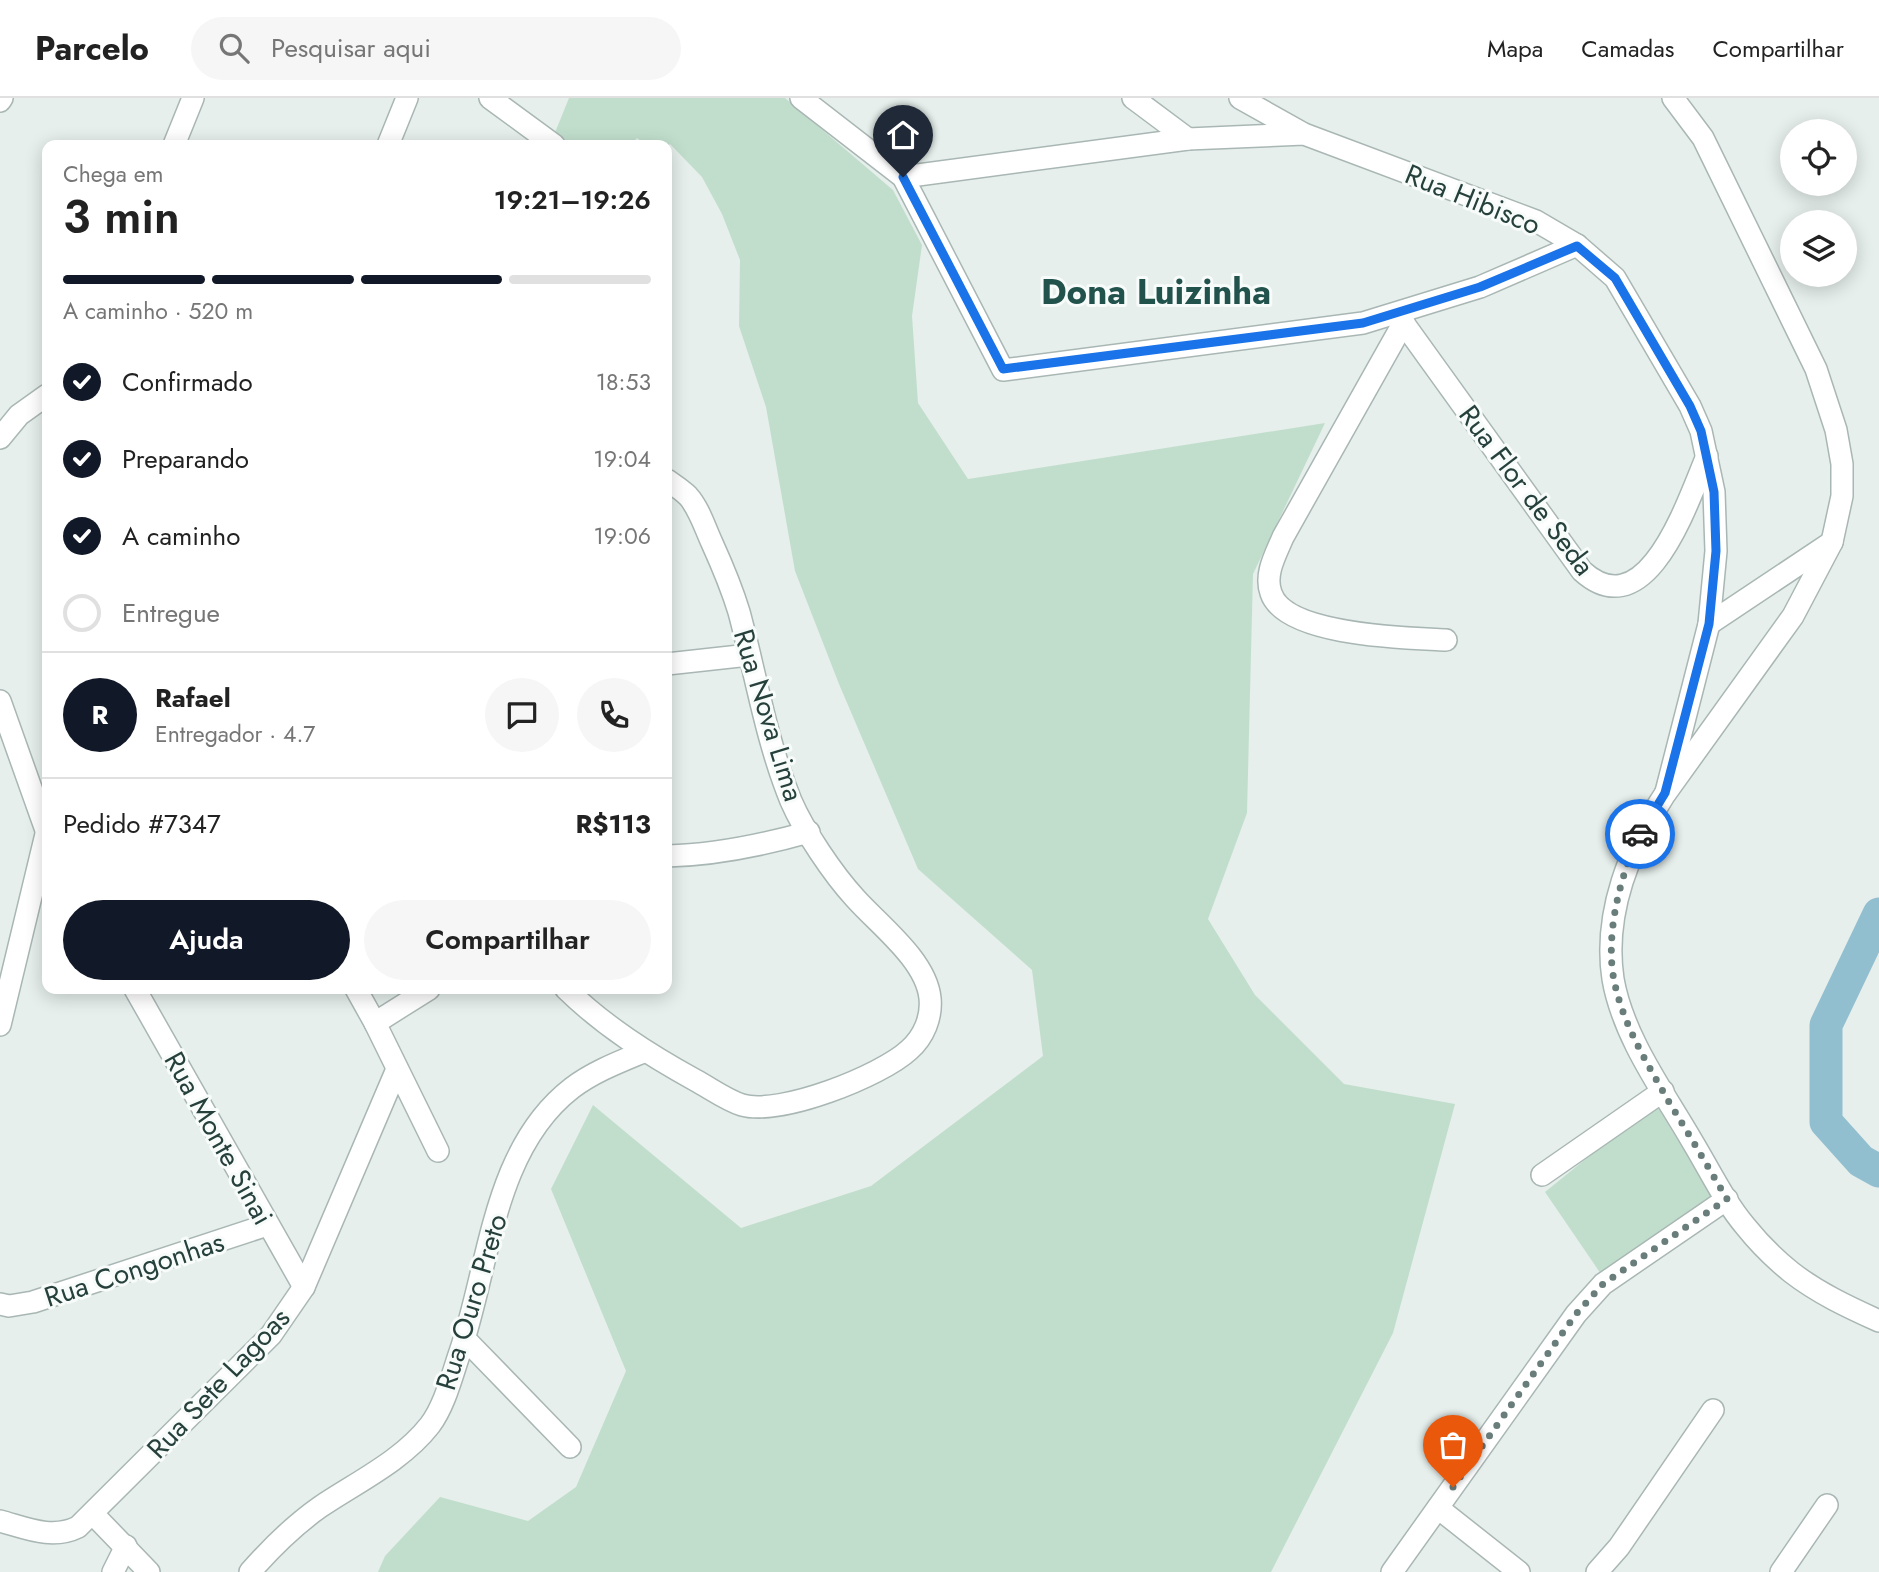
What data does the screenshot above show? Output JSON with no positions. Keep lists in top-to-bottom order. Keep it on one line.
{"streets":{"street":["Rua Hibisco","Rua Flor de Seda","Rua Nova Lima","Rua Monte Sinai","Rua Congonhas","Rua Ouro Preto","Rua Sete Lagoas"]},"crossings":[["Rua Hibisco","Rua Flor de Seda"],["Rua Nova Lima","Rua Ouro Preto"],["Rua Monte Sinai","Rua Congonhas"],["Rua Monte Sinai","Rua Sete Lagoas"]],"districts":["Dona Luizinha"],"page":{"header":"Parcelo","search":"Pesquisar aqui","nav":["Mapa","Camadas","Compartilhar"],"heading":["3 min","Chega em","19:21–19:26"],"panel":["Rafael","Entregador · 4.7","Pedido #7347","R$113"],"bar":"A caminho · 520 m","list":[["Confirmado","18:53"],["Preparando","19:04"],["A caminho","19:06"],"Entregue"],"round":"R","buttons":["Ajuda","Compartilhar"]}}
